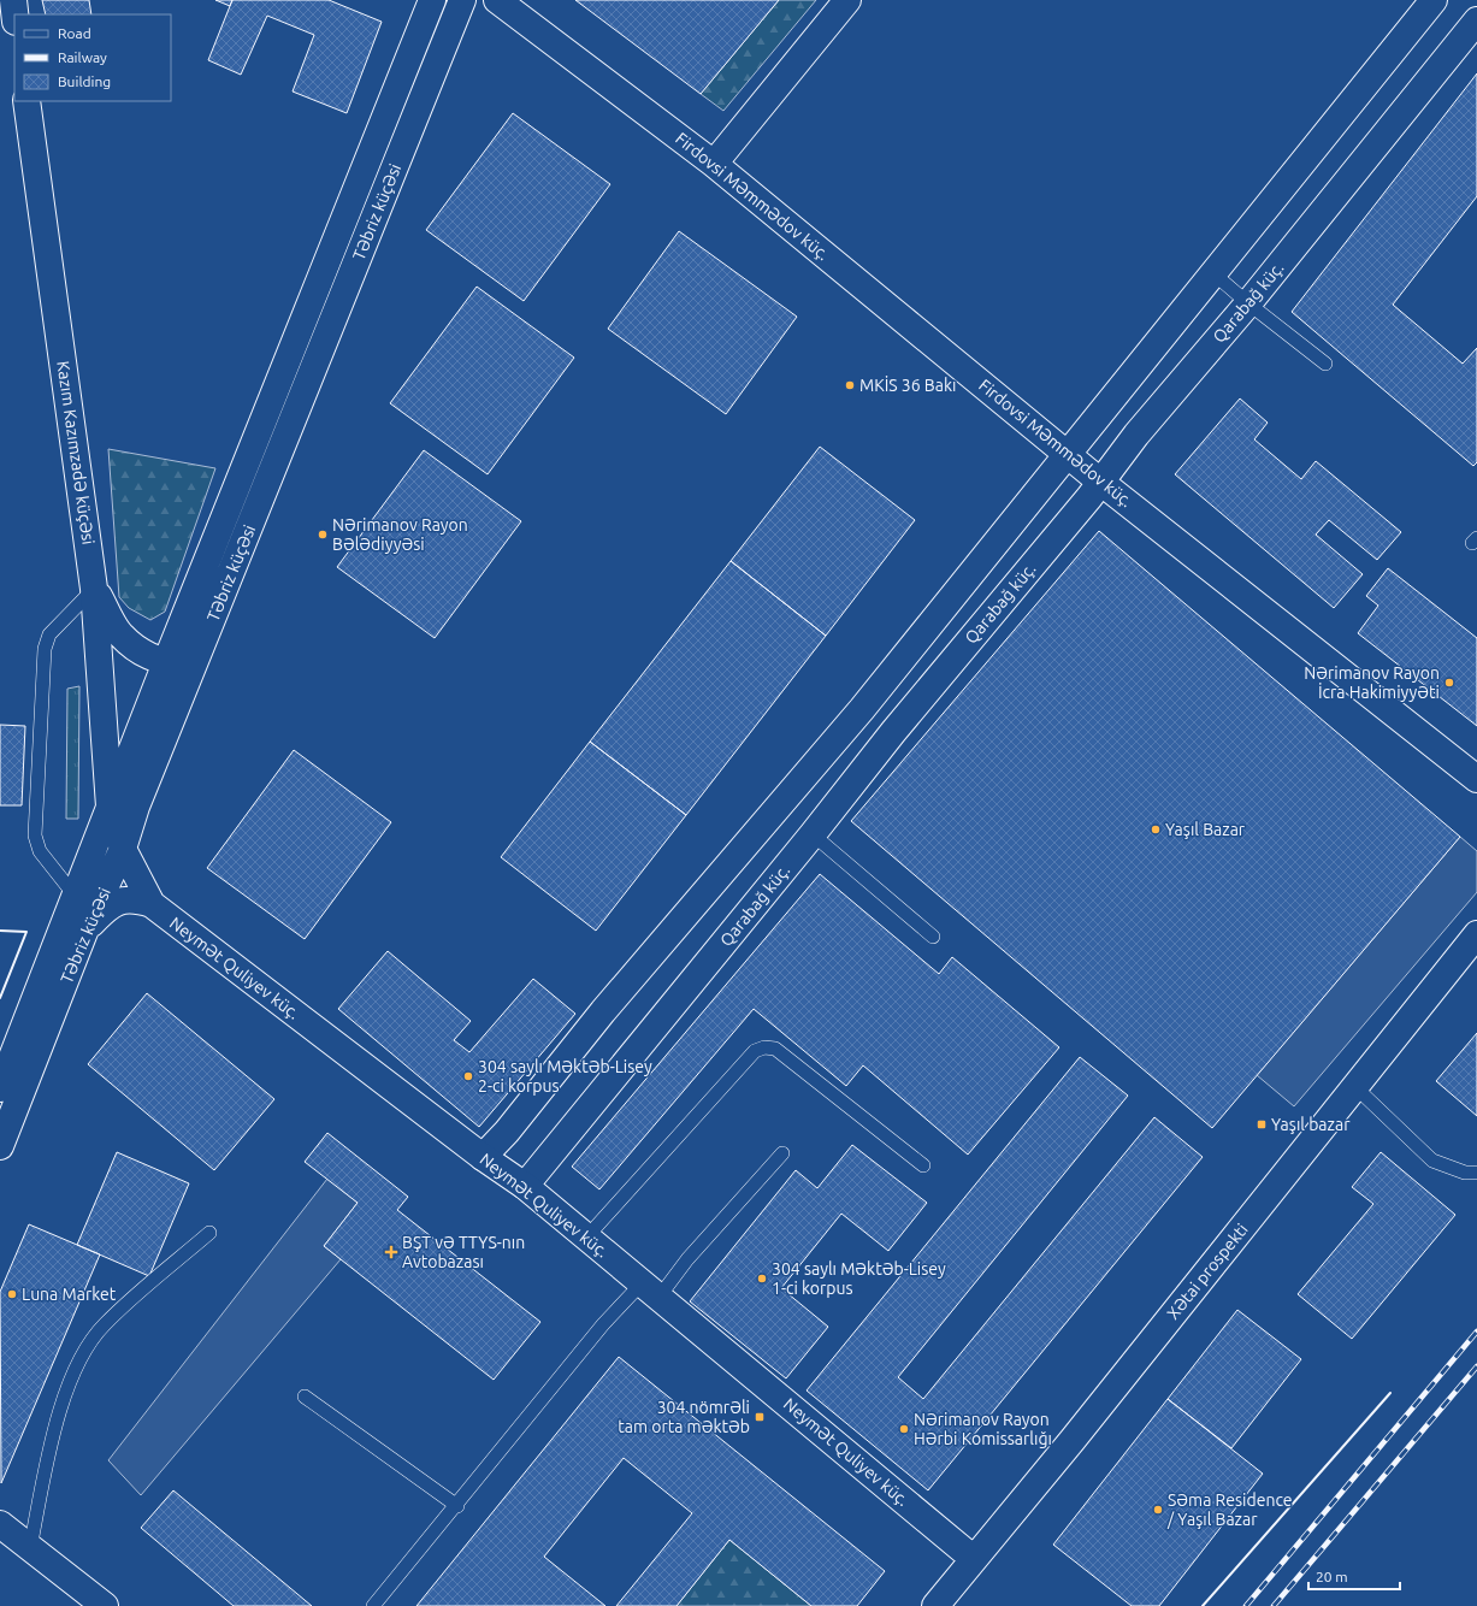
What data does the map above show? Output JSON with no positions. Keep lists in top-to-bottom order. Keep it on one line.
{"streets":{"main road":["Firdovsi Məmmədov küç.","Təbriz küçəsi","Qarabağ küç.","Kazım Kazımzadə küçəsi","Neymət Quliyev küç.","Xətai prospekti"]},"crossings":[["Firdovsi Məmmədov küç.","Qarabağ küç."],["Təbriz küçəsi","Kazım Kazımzadə küçəsi"],["Təbriz küçəsi","Neymət Quliyev küç."],["Qarabağ küç.","Neymət Quliyev küç."],["Kazım Kazımzadə küçəsi","Neymət Quliyev küç."],["Neymət Quliyev küç.","Xətai prospekti"]],"places":{"other":["MKİS 36 Bakı","Nərimanov Rayon Bələdiyyəsi","Nərimanov Rayon İcra Hakimiyyəti","Yaşıl Bazar","304 saylı Məktəb-Lisey 2-ci korpus","304 saylı Məktəb-Lisey 1-ci korpus","Luna Market","Nərimanov Rayon Hərbi Komissarlığı","Səma Residence / Yaşıl Bazar"],"transit":["Yaşıl bazar","304 nömrəli tam orta məktəb"],"health":["BŞT və TTYS-nın Avtobazası"]},"legend":["Road","Railway","Building"],"scale_bar":"20 m"}
